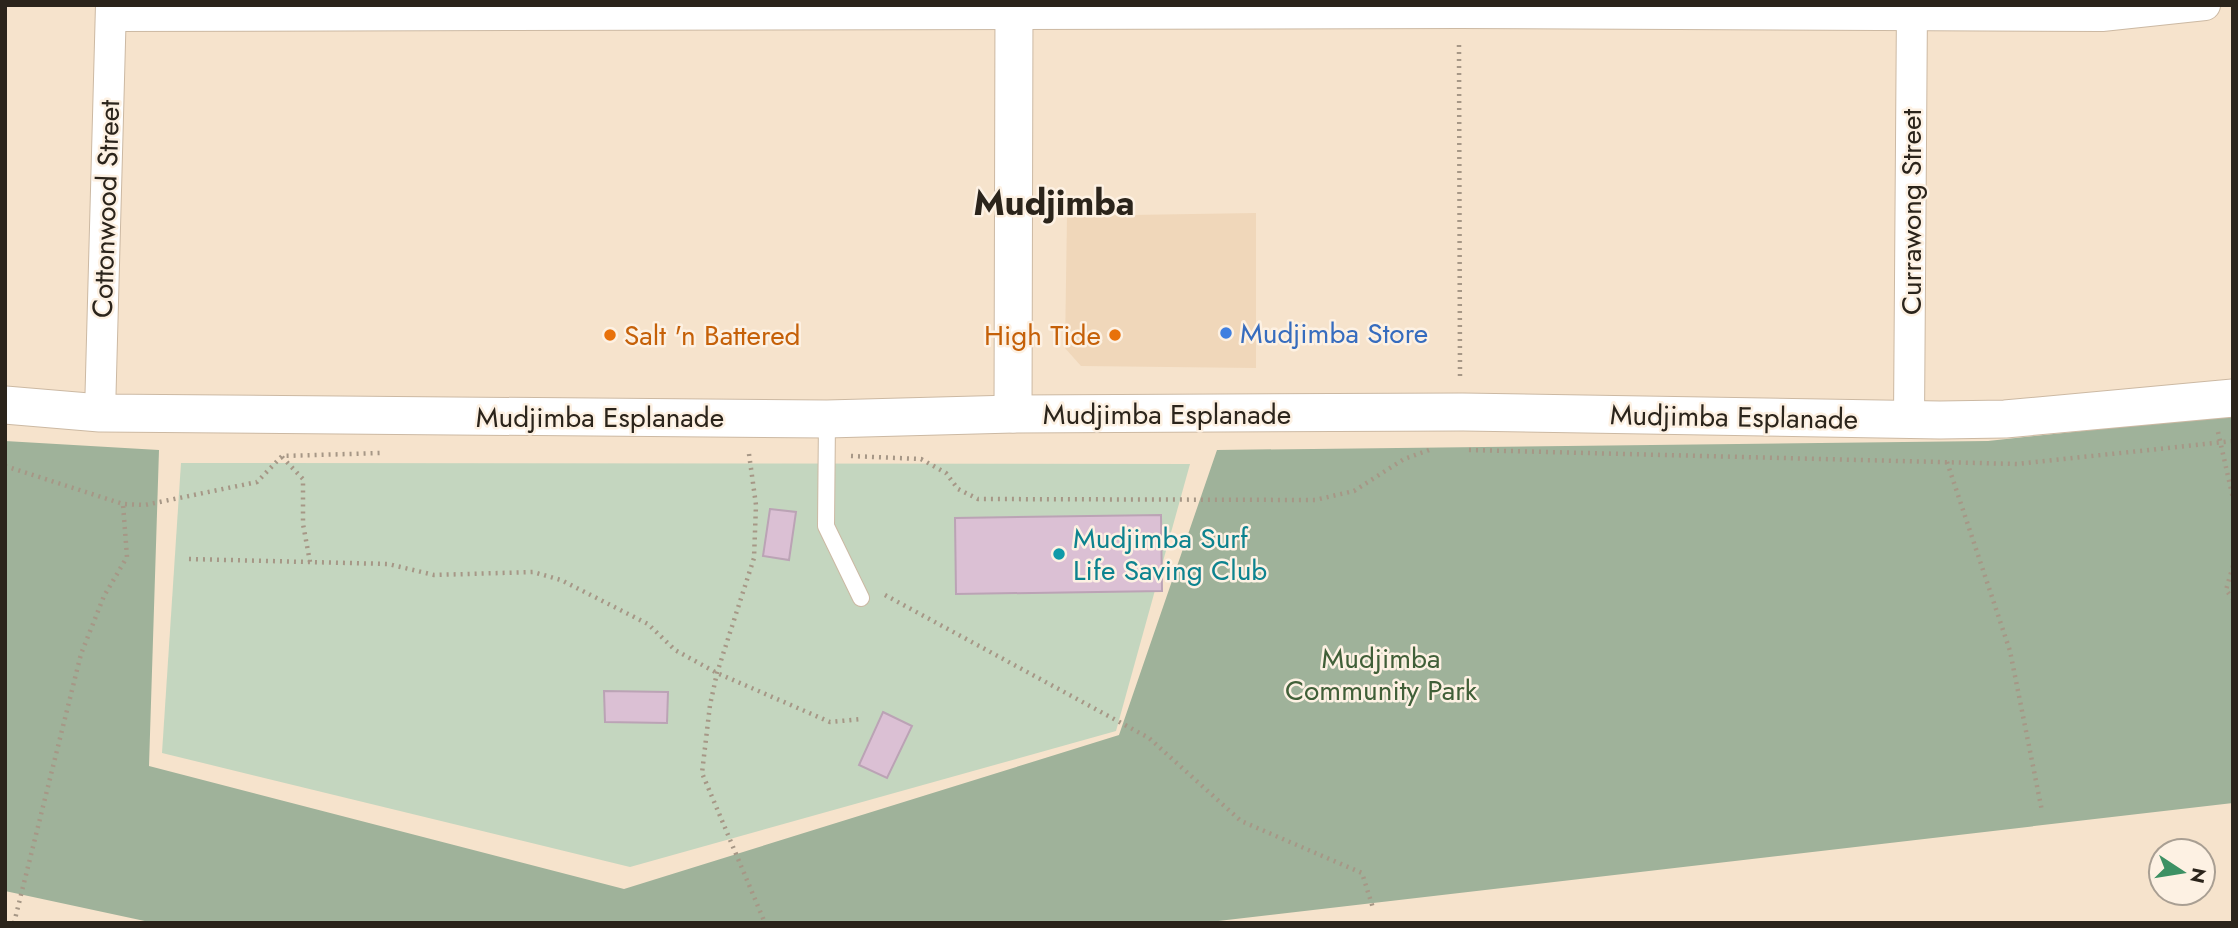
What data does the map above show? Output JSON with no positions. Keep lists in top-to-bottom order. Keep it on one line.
{"streets":{"street":["Cottonwood Street","Currawong Street","Mudjimba Esplanade"]},"crossings":[["Cottonwood Street","Mudjimba Esplanade"],["Currawong Street","Mudjimba Esplanade"]],"districts":["Mudjimba"],"parks":["Mudjimba Community Park"],"places":["Mudjimba Store","Salt 'n Battered","High Tide","Mudjimba Surf Life Saving Club"],"north":"right"}
